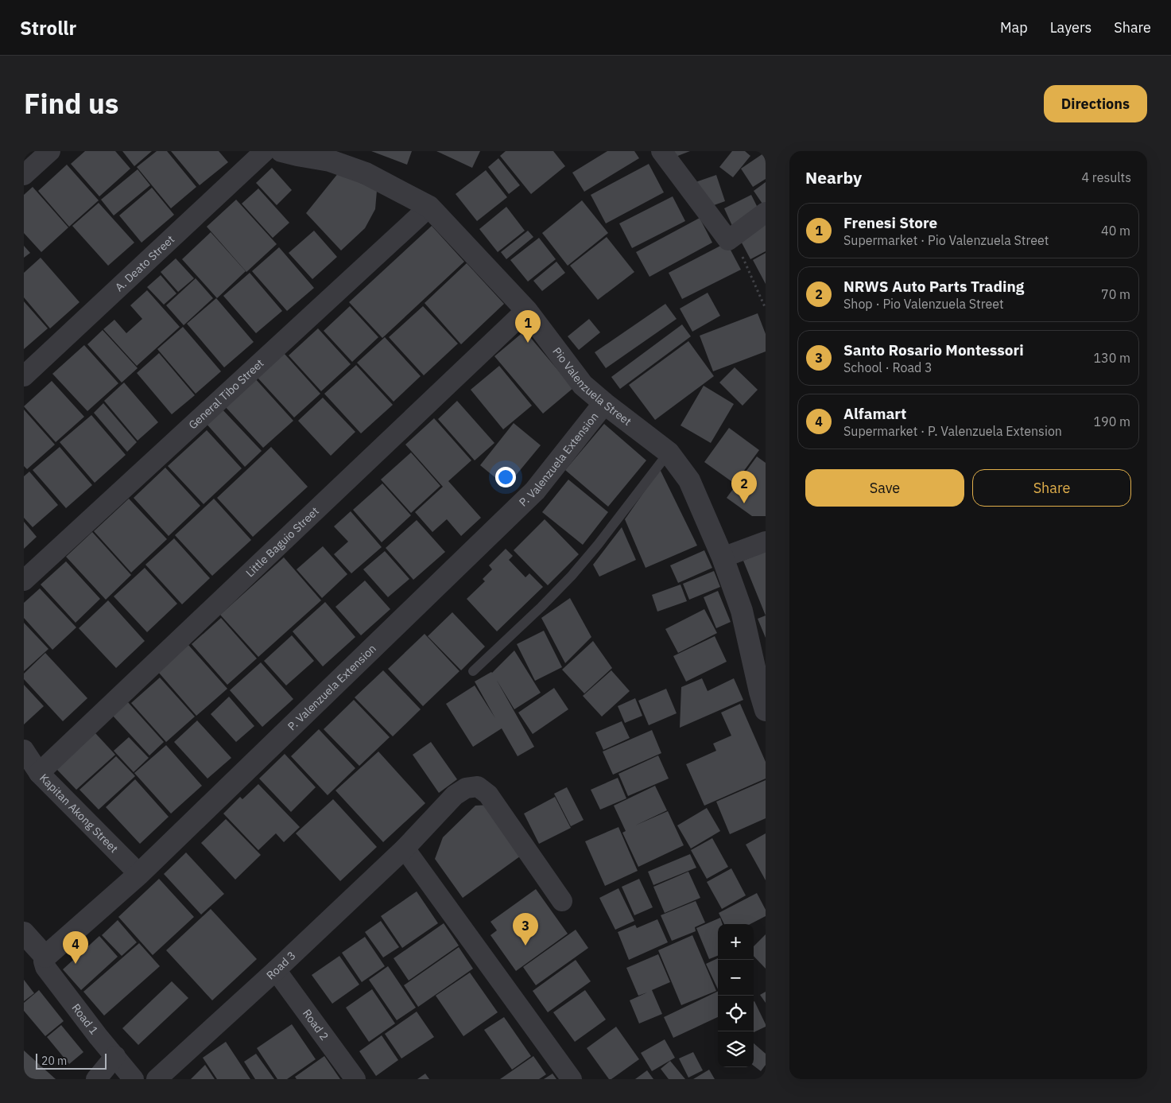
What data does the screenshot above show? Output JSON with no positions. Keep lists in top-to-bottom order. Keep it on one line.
{"streets":{"street":["A. Deato Street","Pio Valenzuela Street","General Tibo Street","P. Valenzuela Extension","Little Baguio Street","Kapitan Akong Street","Road 3","Road 1","Road 2"]},"crossings":[["Pio Valenzuela Street","General Tibo Street"],["Pio Valenzuela Street","P. Valenzuela Extension"],["Pio Valenzuela Street","Little Baguio Street"],["P. Valenzuela Extension","Kapitan Akong Street"],["P. Valenzuela Extension","Road 1"],["Little Baguio Street","Kapitan Akong Street"],["Road 3","Road 2"]],"scale_bar":"20 m","page":{"header":"Strollr","nav":["Map","Layers","Share"],"title":"Find us","buttons":["Directions",["Save","Share"]],"heading":["Nearby","4 results"],"list":[{"mark":"1","name":"Frenesi Store","note":"Supermarket · Pio Valenzuela Street","value":"40 m"},{"mark":"2","name":"NRWS Auto Parts Trading","note":"Shop · Pio Valenzuela Street","value":"70 m"},{"mark":"3","name":"Santo Rosario Montessori","note":"School · Road 3","value":"130 m"},{"mark":"4","name":"Alfamart","note":"Supermarket · P. Valenzuela Extension","value":"190 m"}],"pins":["1","2","3","4"],"map_buttons":["+","−"],"scale":"20 m"}}
